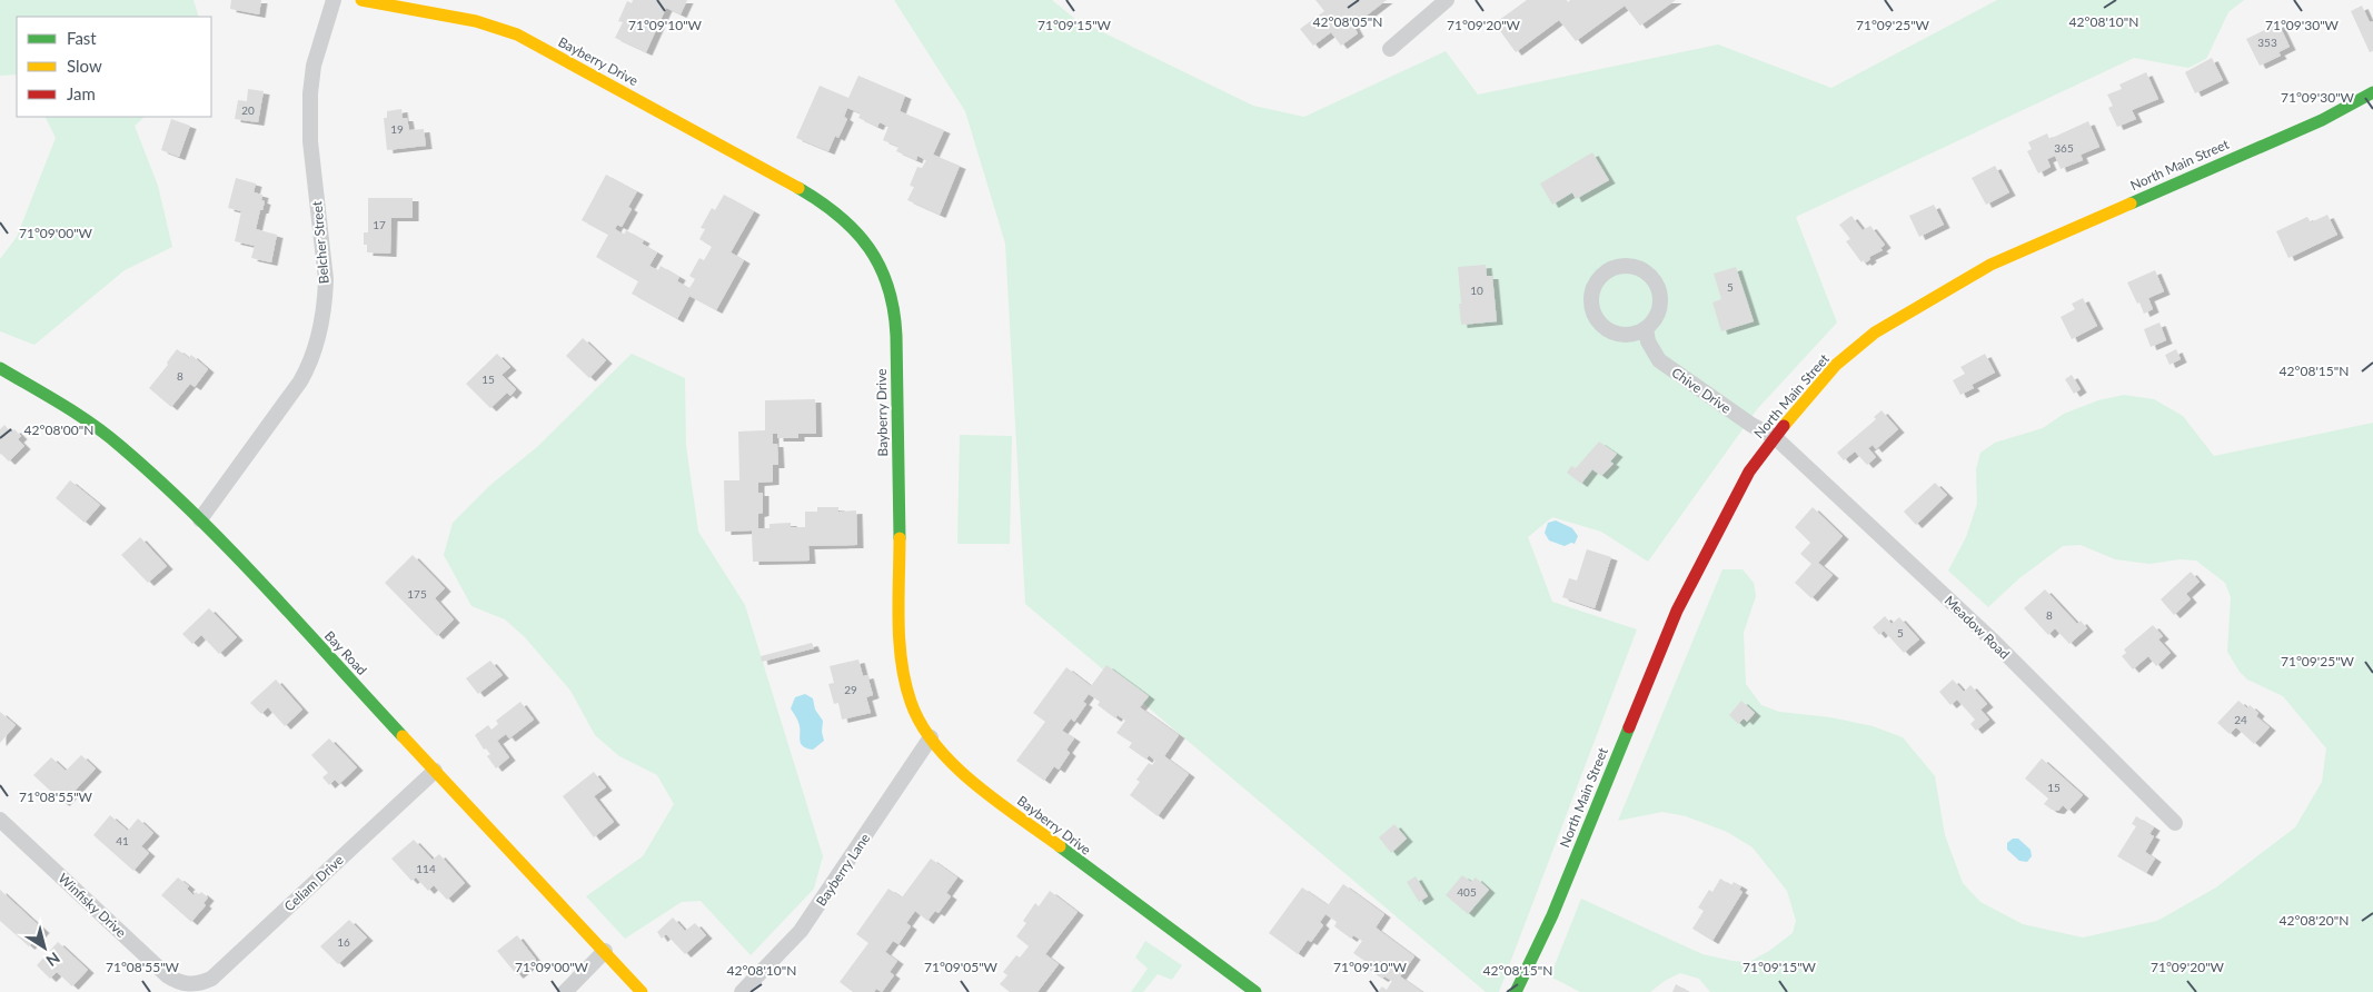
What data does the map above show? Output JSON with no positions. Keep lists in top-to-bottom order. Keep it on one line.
{"streets":{"main road":["Bayberry Drive","North Main Street","Bay Road"],"street":["Belcher Street","Chive Drive","Meadow Road","Bayberry Lane","Celiam Drive","Winfisky Drive"]},"crossings":[["Bayberry Drive","Bayberry Lane"],["North Main Street","Chive Drive"],["North Main Street","Meadow Road"],["Belcher Street","Bay Road"],["Chive Drive","Meadow Road"],["Bay Road","Celiam Drive"],["Celiam Drive","Winfisky Drive"]],"house_numbers":["353","20","19","365","17","5","10","8","15","175","8","5","29","24","15","41","114","405","16"],"legend":["Fast","Slow","Jam"],"north":"bottom right","coordinates":["42°08'05\"N","42°08'10\"N","71°09'10\"W","71°09'15\"W","71°09'20\"W","71°09'25\"W","71°09'30\"W","71°09'00\"W","42°08'15\"N","42°08'00\"N","71°08'55\"W","42°08'20\"N","71°09'05\"W"]}
